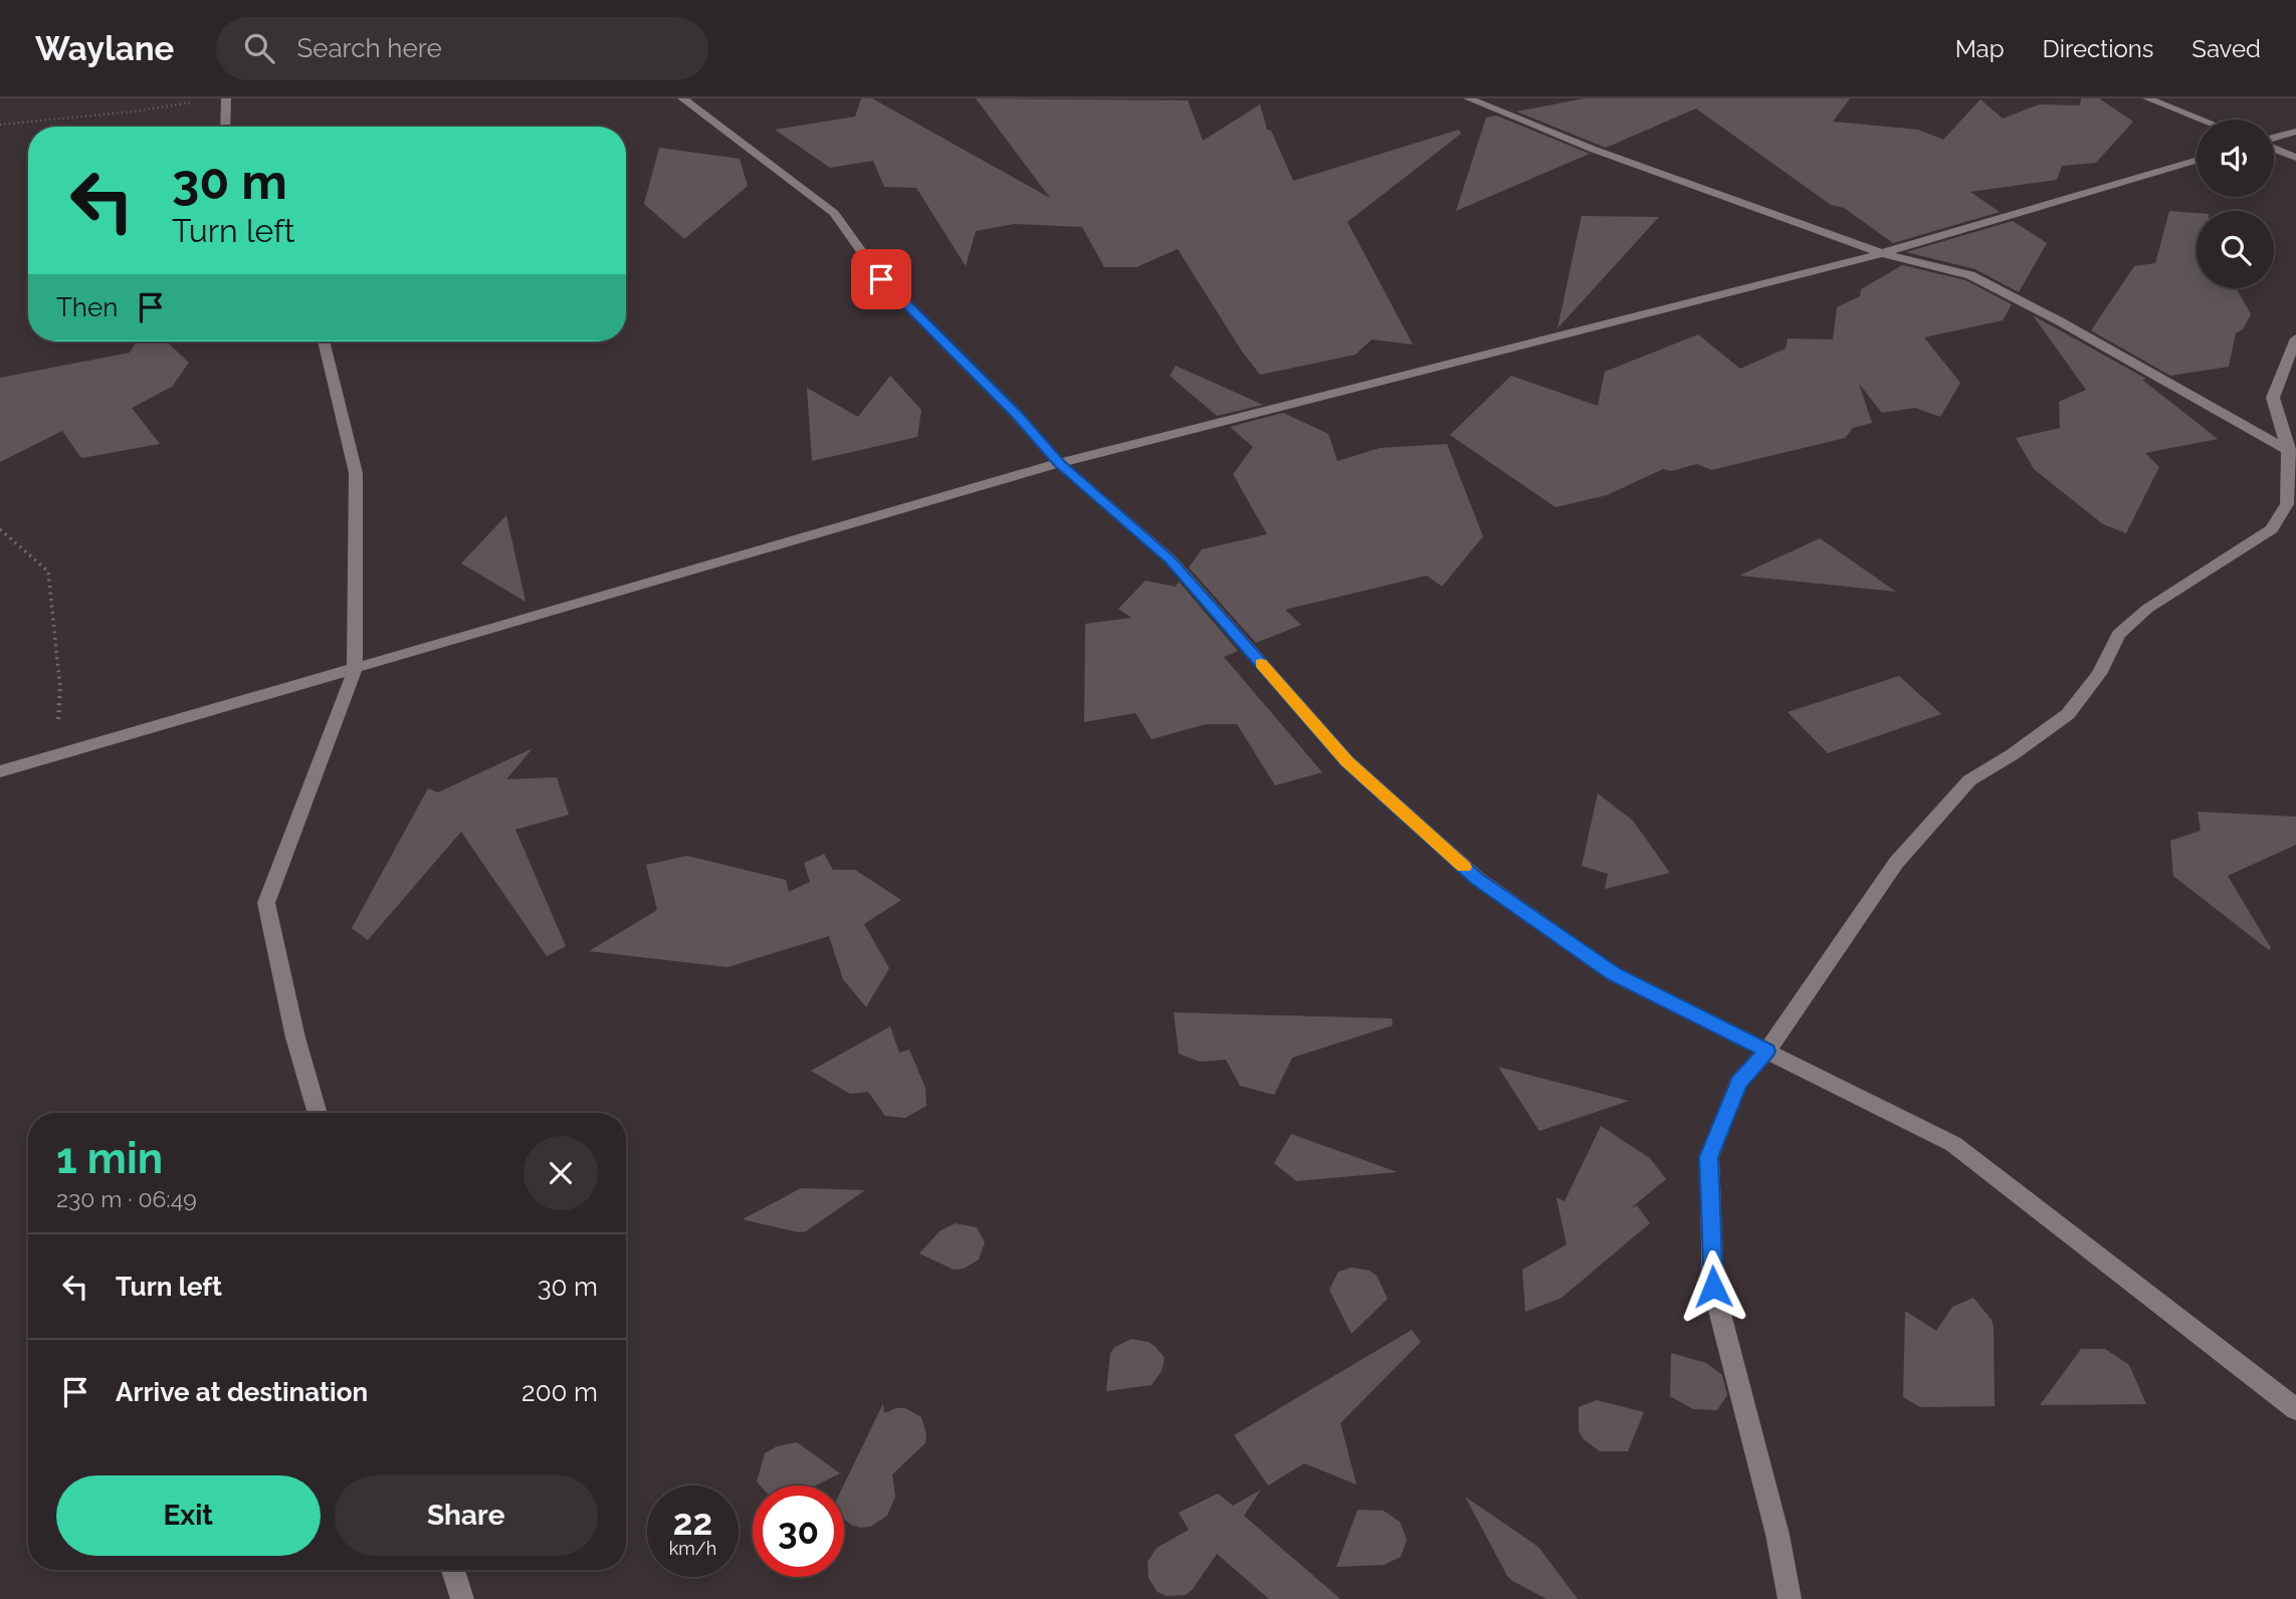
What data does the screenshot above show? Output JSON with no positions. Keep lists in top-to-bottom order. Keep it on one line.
{"page":{"header":"Waylane","search":"Search here","nav":["Map","Directions","Saved"],"turn":["30 m","Turn left"],"then":"Then","heading":["1 min","230 m · 06:49"],"list":[{"name":"Turn left","value":"30 m"},{"name":"Arrive at destination","value":"200 m"}],"buttons":["Exit","Share"],"speed":"22 km/h","limit":"30"}}
